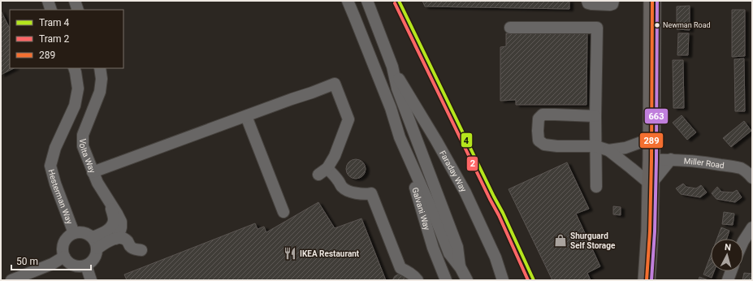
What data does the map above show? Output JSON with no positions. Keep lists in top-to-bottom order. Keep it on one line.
{"streets":{"street":["Volta Way","Miller Road","Faraday Way","Hesterman Way","Galvani Way"]},"crossings":[["Volta Way","Hesterman Way"]],"places":{"other":["Newman Road"],"shop":["Shurguard Self Storage"],"restaurant":["IKEA Restaurant"]},"lines":["tram line 4","transit line 289","transit line 663","tram line 2"],"legend":["Tram 4","Tram 2","289"],"scale_bar":"50 m","north":"top"}
